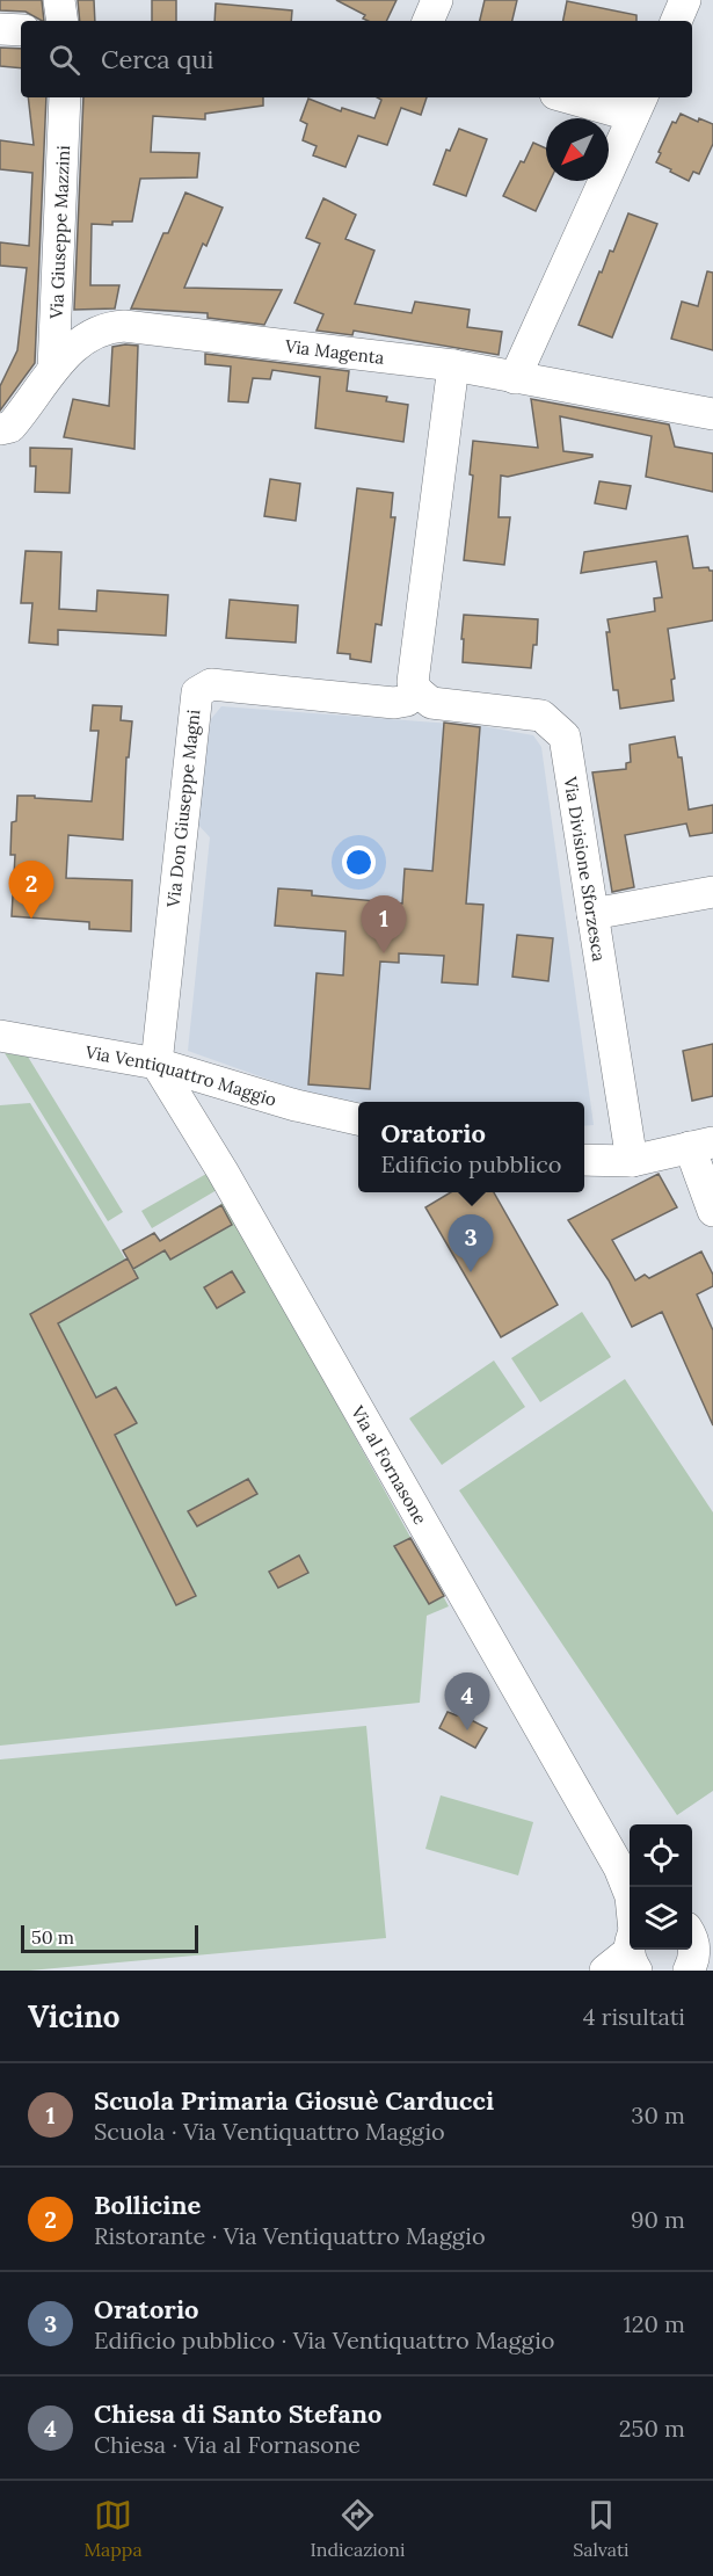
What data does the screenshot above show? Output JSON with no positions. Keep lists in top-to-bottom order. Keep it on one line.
{"streets":{"street":["Via Giuseppe Mazzini","Via Magenta","Via Don Giuseppe Magni","Via Divisione Sforzesca","Via Ventiquattro Maggio","Via al Fornasone"]},"crossings":[["Via Giuseppe Mazzini","Via Magenta"],["Via Don Giuseppe Magni","Via Divisione Sforzesca"],["Via Don Giuseppe Magni","Via Ventiquattro Maggio"],["Via Don Giuseppe Magni","Via al Fornasone"],["Via Ventiquattro Maggio","Via al Fornasone"]],"scale_bar":"50 m","north":"bottom left","page":{"search":"Cerca qui","pins":["2","1","3","4"],"popup":["Oratorio","Edificio pubblico"],"scale":"50 m","heading":["Vicino","4 risultati"],"list":[{"mark":"1","name":"Scuola Primaria Giosuè Carducci","note":"Scuola · Via Ventiquattro Maggio","value":"30 m"},{"mark":"2","name":"Bollicine","note":"Ristorante · Via Ventiquattro Maggio","value":"90 m"},{"mark":"3","name":"Oratorio","note":"Edificio pubblico · Via Ventiquattro Maggio","value":"120 m"},{"mark":"4","name":"Chiesa di Santo Stefano","note":"Chiesa · Via al Fornasone","value":"250 m"}],"nav":["Mappa","Indicazioni","Salvati"]}}
